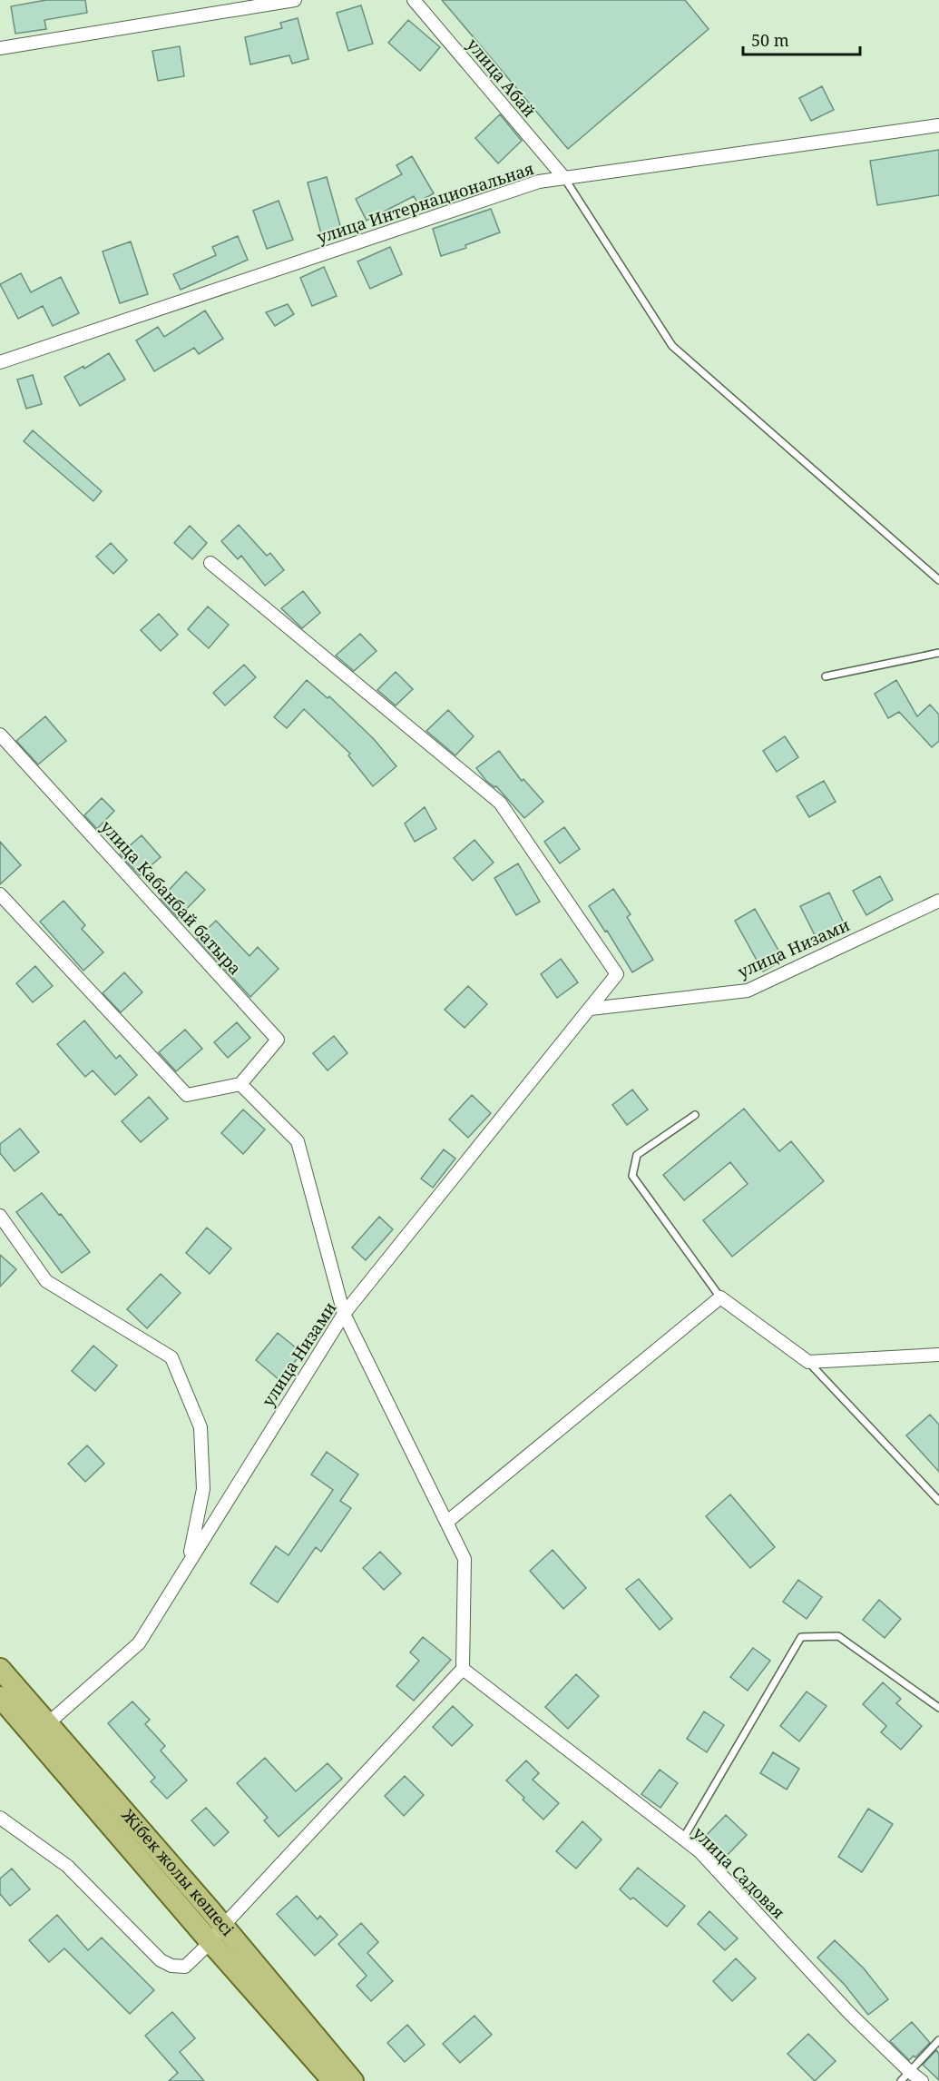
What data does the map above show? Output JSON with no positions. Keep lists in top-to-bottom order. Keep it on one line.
{"streets":{"main road":["Жібек жолы көшесі"],"street":["улица Абай","улица Интернациональная","улица Кабанбай батыра","улица Низами","улица Садовая"]},"crossings":[["улица Абай","улица Интернациональная"],["улица Низами","Жібек жолы көшесі"]],"scale_bar":"50 m"}
